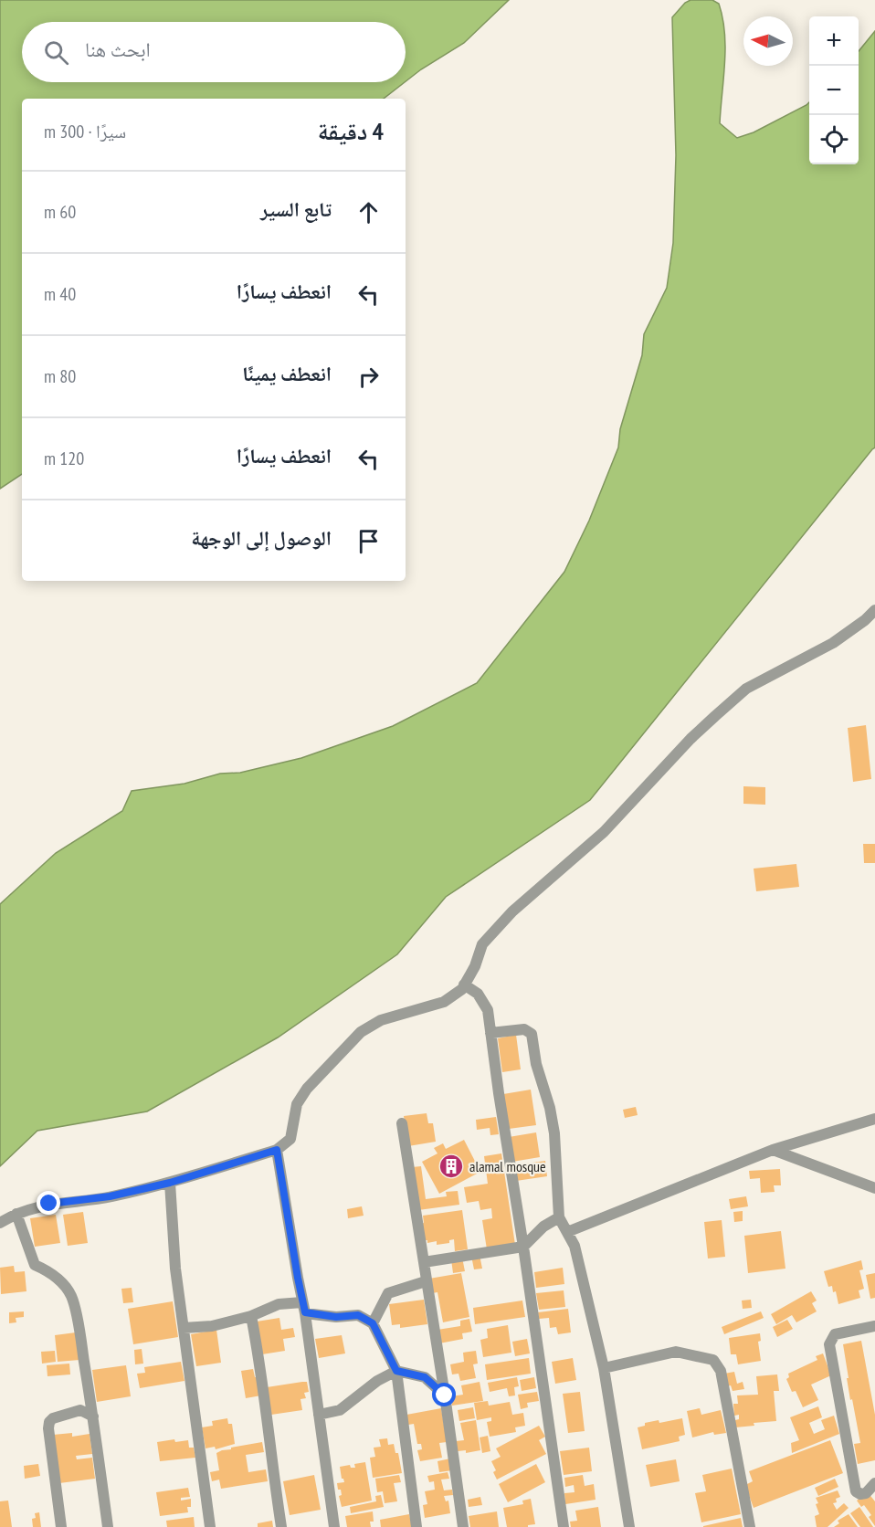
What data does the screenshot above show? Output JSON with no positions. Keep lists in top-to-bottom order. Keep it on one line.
{"places":{"building":["alamal mosque"]},"north":"left","page":{"map_buttons":["+","−"],"search":"ابحث هنا","heading":["4 دقيقة","سيرًا · 300 m"],"list":[["تابع السير","60 m"],["انعطف يسارًا","40 m"],["انعطف يمينًا","80 m"],["انعطف يسارًا","120 m"],"الوصول إلى الوجهة"]}}
